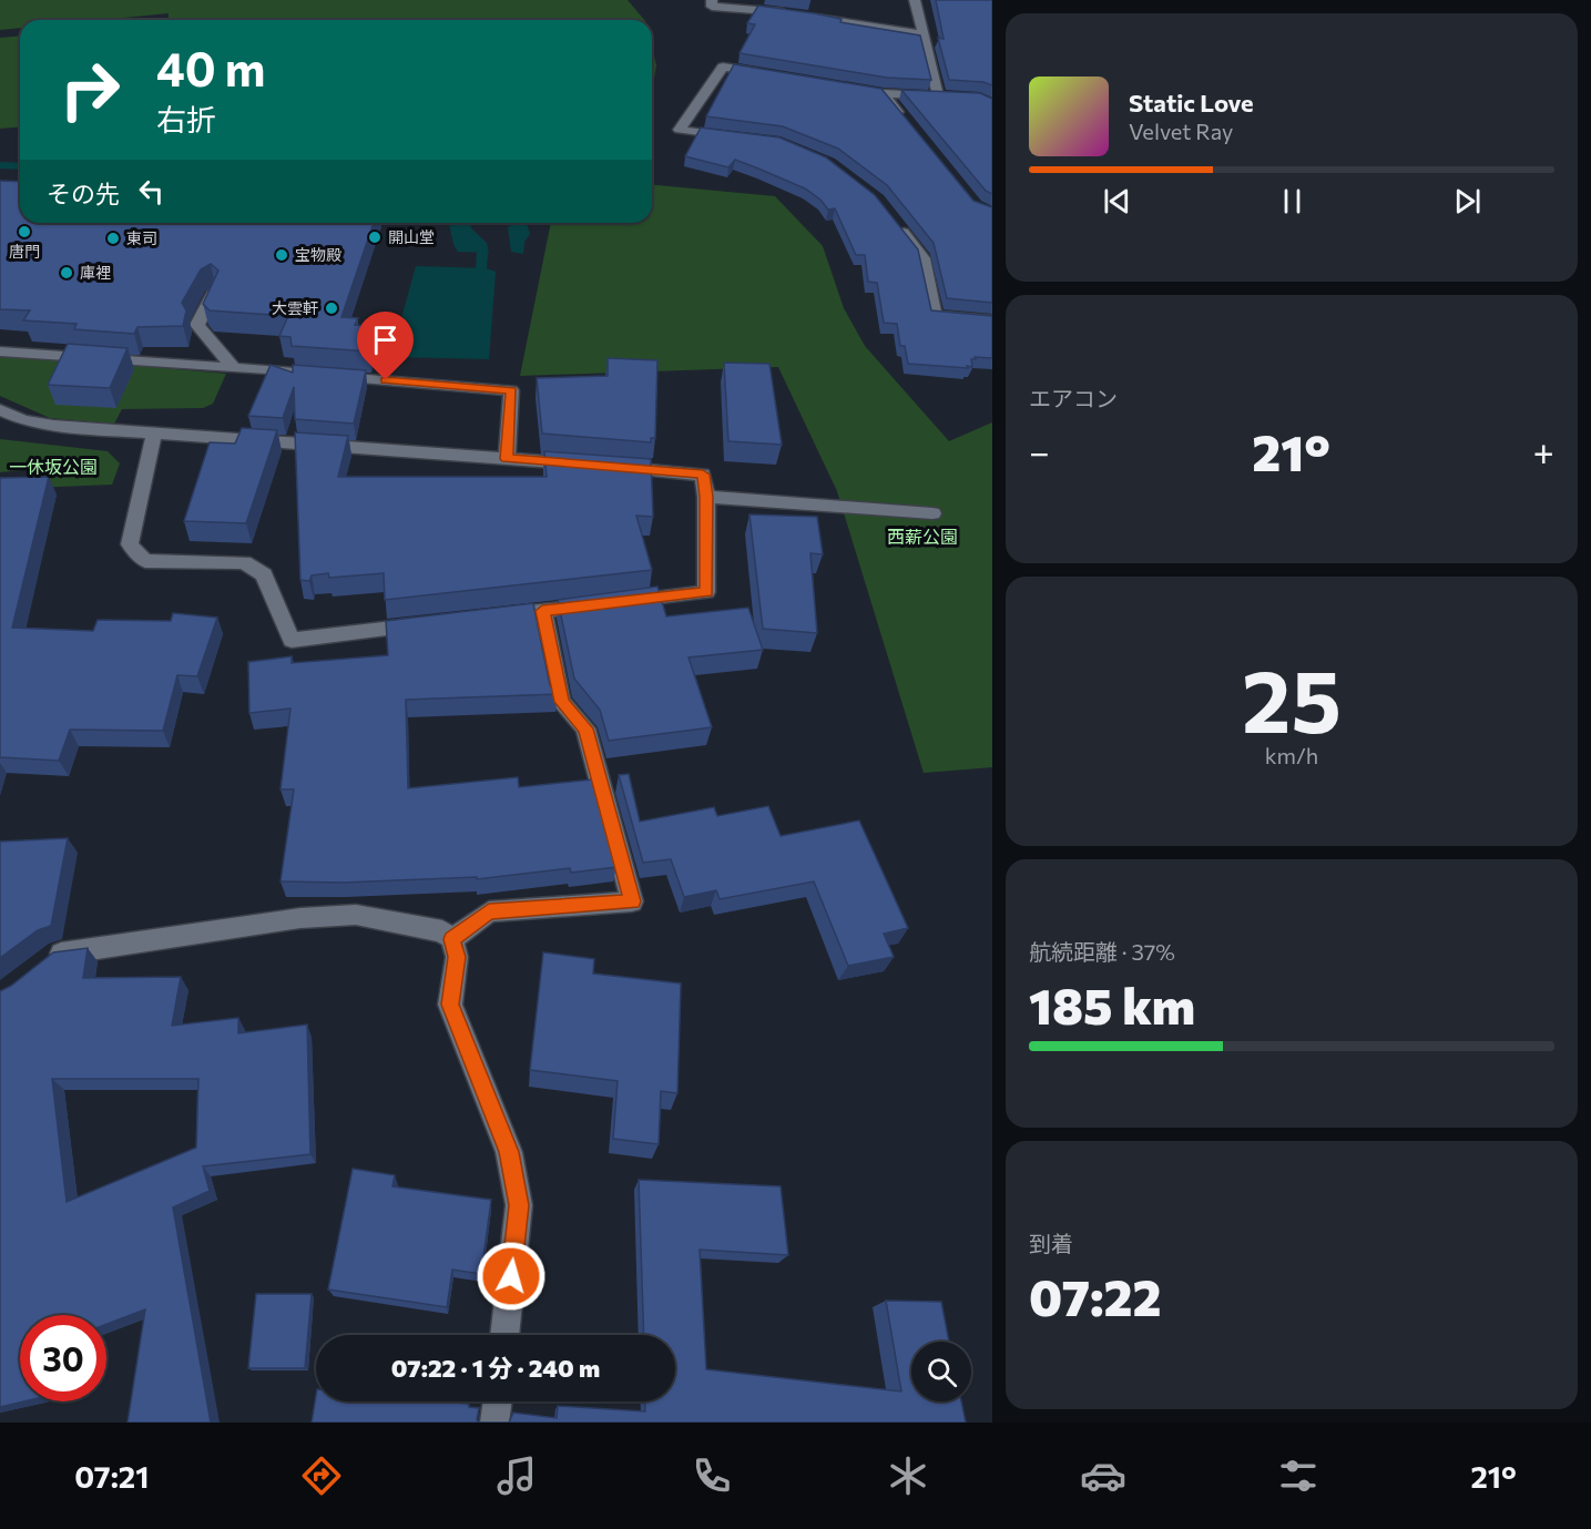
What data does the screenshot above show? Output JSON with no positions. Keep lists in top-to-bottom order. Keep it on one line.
{"parks":["一休坂公園","西薪公園"],"places":["唐門","開山堂","東司","宝物殿","庫裡","大雲軒"],"page":{"turn":["40 m","右折"],"song":["Static Love","Velvet Ray"],"then":"その先","tile":["エアコン",["25","km/h"],["航続距離 · 37%","185 km"],["到着","07:22"]],"heat":["−","21°","+"],"limit":"30","trip":"07:22 · 1 分 · 240 m","tabs":["07:21","21°"]}}
